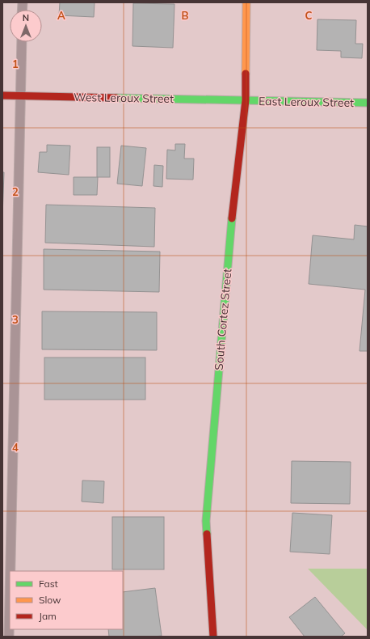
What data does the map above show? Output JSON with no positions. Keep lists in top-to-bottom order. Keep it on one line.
{"streets":{"street":["West Leroux Street","East Leroux Street","South Cortez Street"]},"crossings":[["West Leroux Street","East Leroux Street"],["West Leroux Street","South Cortez Street"],["East Leroux Street","South Cortez Street"]],"legend":["Fast","Slow","Jam"],"north":"top","grid":{"columns":["A","B","C"],"rows":["1","2","3","4"]}}
